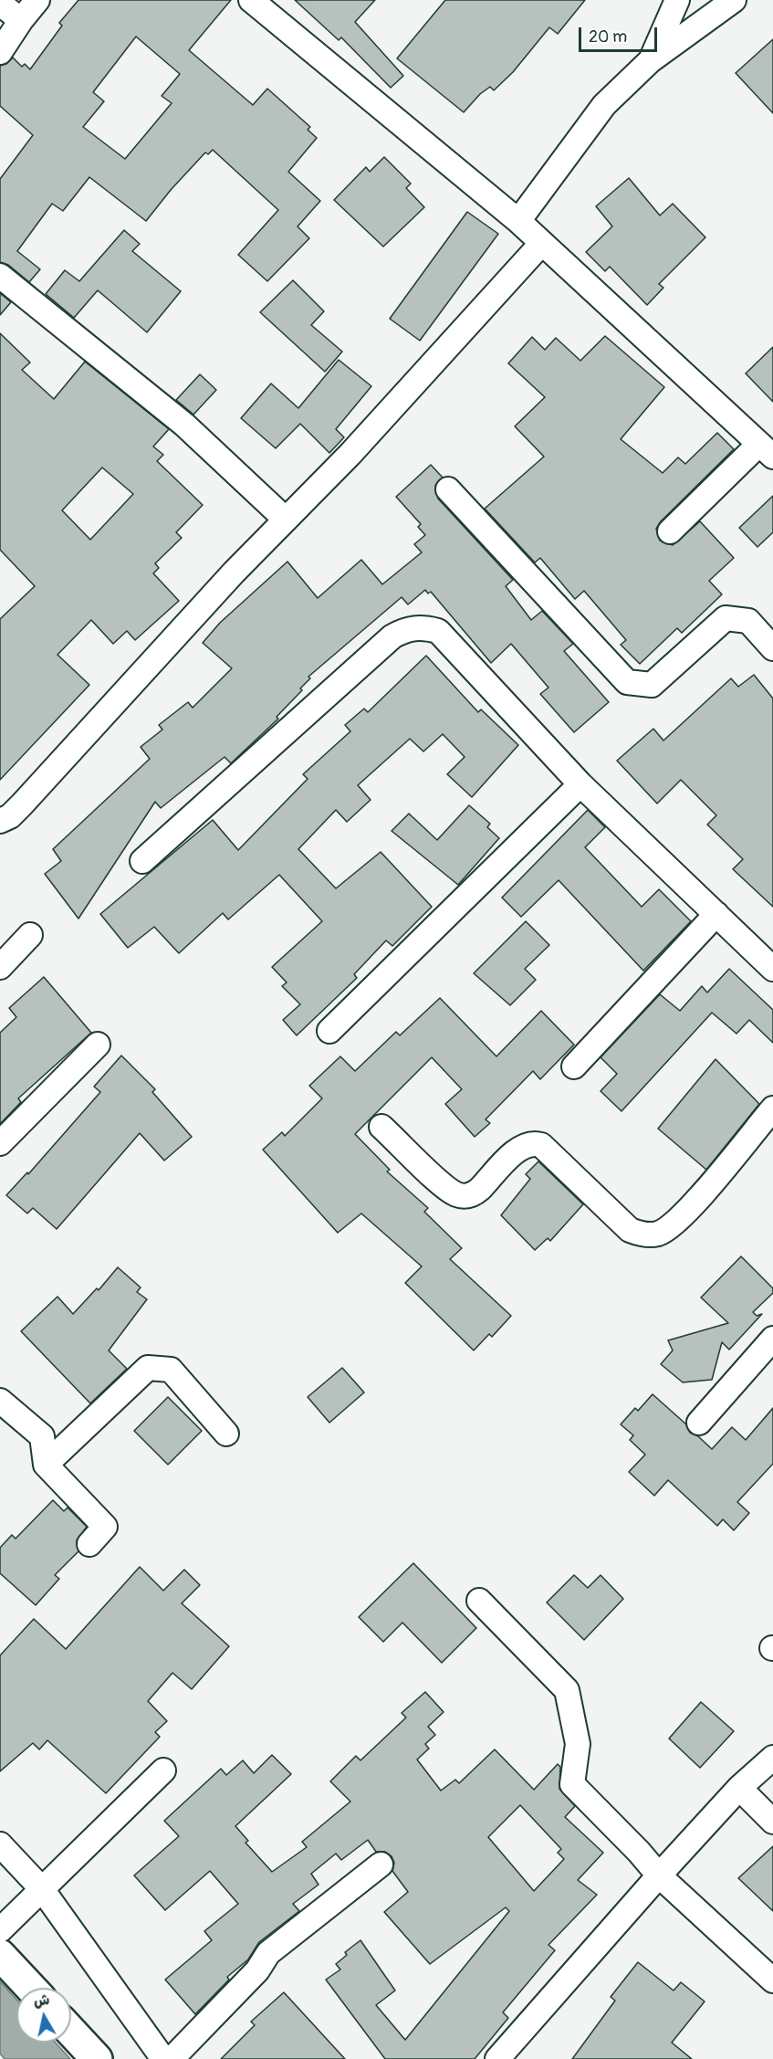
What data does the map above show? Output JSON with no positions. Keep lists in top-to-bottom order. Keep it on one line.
{"scale_bar":"20 m","north":"top"}
